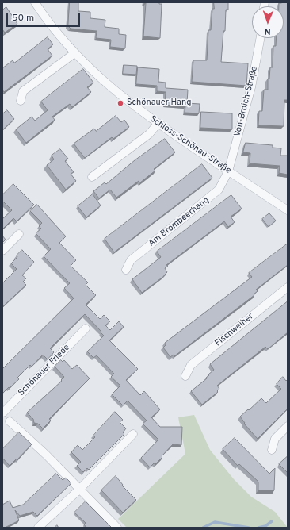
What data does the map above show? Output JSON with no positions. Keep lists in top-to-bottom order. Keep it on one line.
{"streets":{"street":["Von-Broich-Straße","Schloss-Schönau-Straße","Am Brombeerhang","Fischweiher","Schönauer Friede"]},"crossings":[["Von-Broich-Straße","Schloss-Schönau-Straße"],["Von-Broich-Straße","Am Brombeerhang"],["Schloss-Schönau-Straße","Am Brombeerhang"]],"places":["Schönauer Hang"],"scale_bar":"50 m","north":"bottom"}
